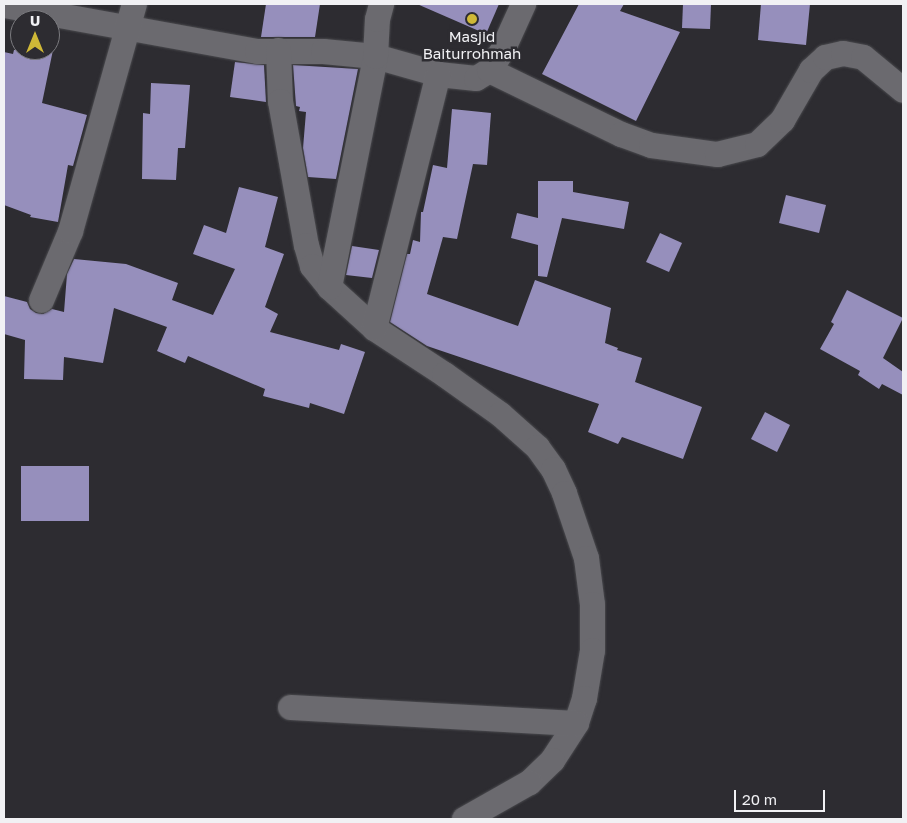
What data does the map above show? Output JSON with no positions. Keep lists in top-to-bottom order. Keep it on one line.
{"places":["Masjid Baiturrohmah"],"scale_bar":"20 m","north":"top"}
